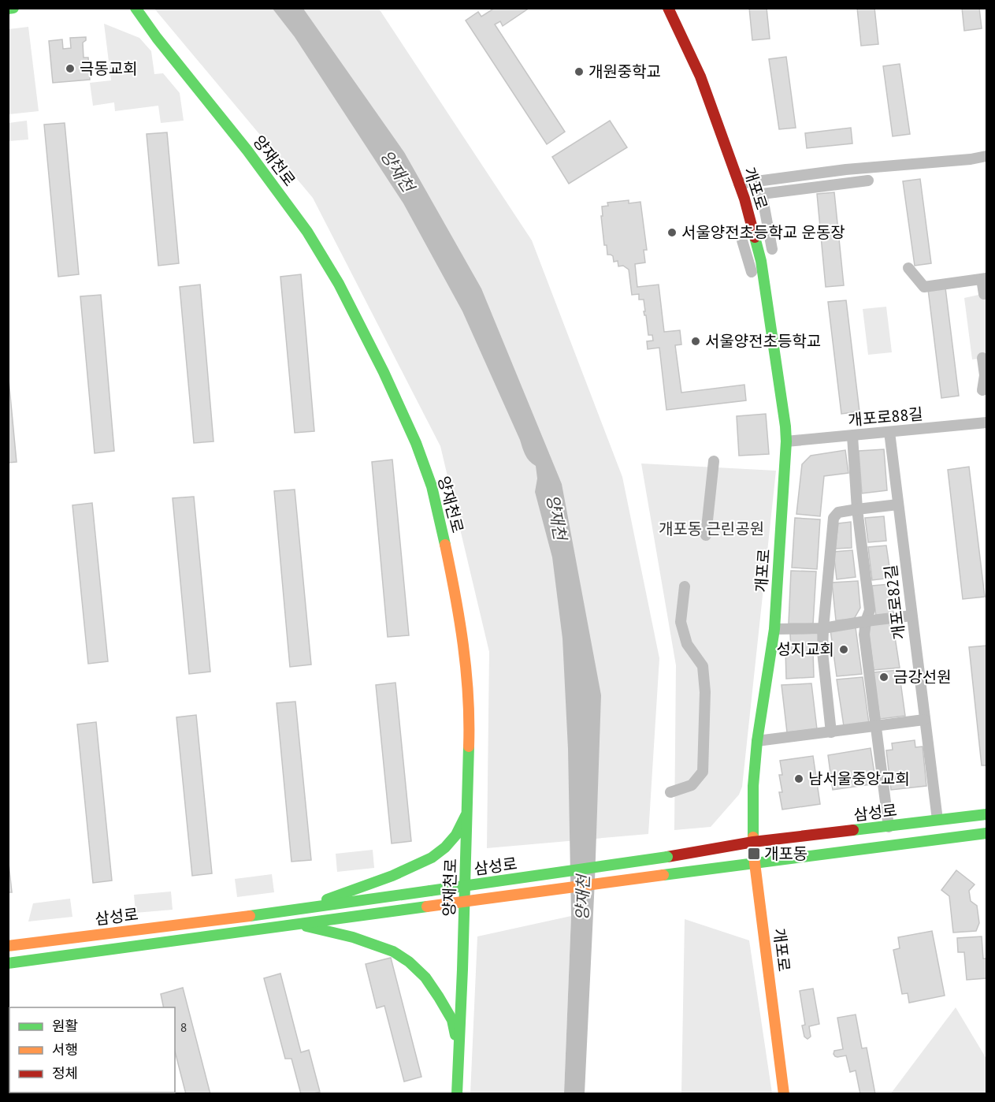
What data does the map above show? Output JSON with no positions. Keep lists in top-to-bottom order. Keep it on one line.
{"streets":{"main road":["양재천로","개포로","삼성로"],"street":["개포로88길","개포로82길"]},"crossings":[["개포로","개포로88길"],["개포로","삼성로"],["개포로88길","개포로82길"],["개포로82길","삼성로"]],"water":["양재천"],"parks":["개포동 근린공원"],"places":{"other":["극동교회","개원중학교","서울양전초등학교 운동장","서울양전초등학교","성지교회","금강선원","남서울중앙교회"],"transit":["개포동"]},"house_numbers":["8"],"legend":["원활","서행","정체"]}
